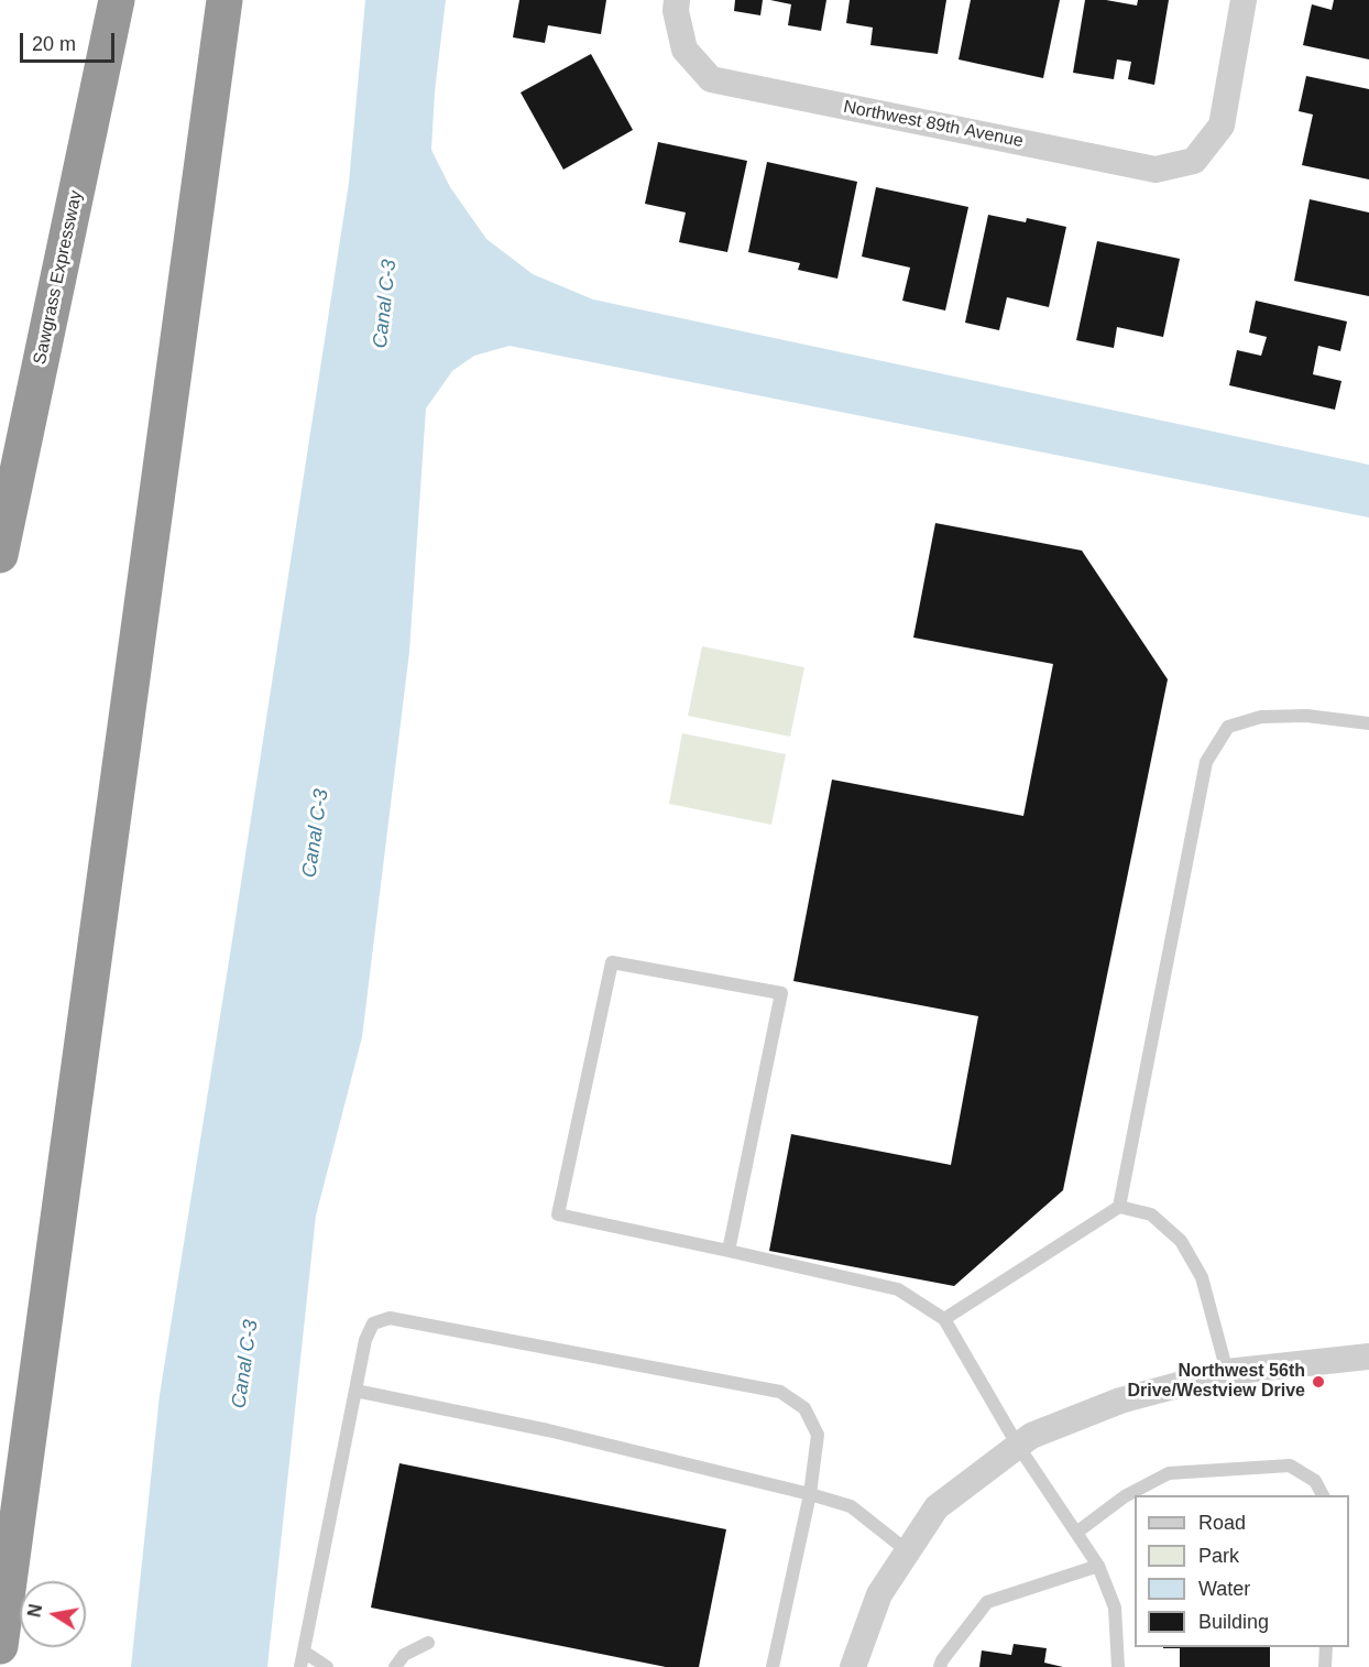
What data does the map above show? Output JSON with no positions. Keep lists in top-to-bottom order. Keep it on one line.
{"streets":{"highway":["Sawgrass Expressway"],"street":["Northwest 89th Avenue"]},"water":["Canal C-3"],"places":["Northwest 56th Drive/Westview Drive"],"legend":["Road","Park","Water","Building"],"scale_bar":"20 m","north":"left"}
